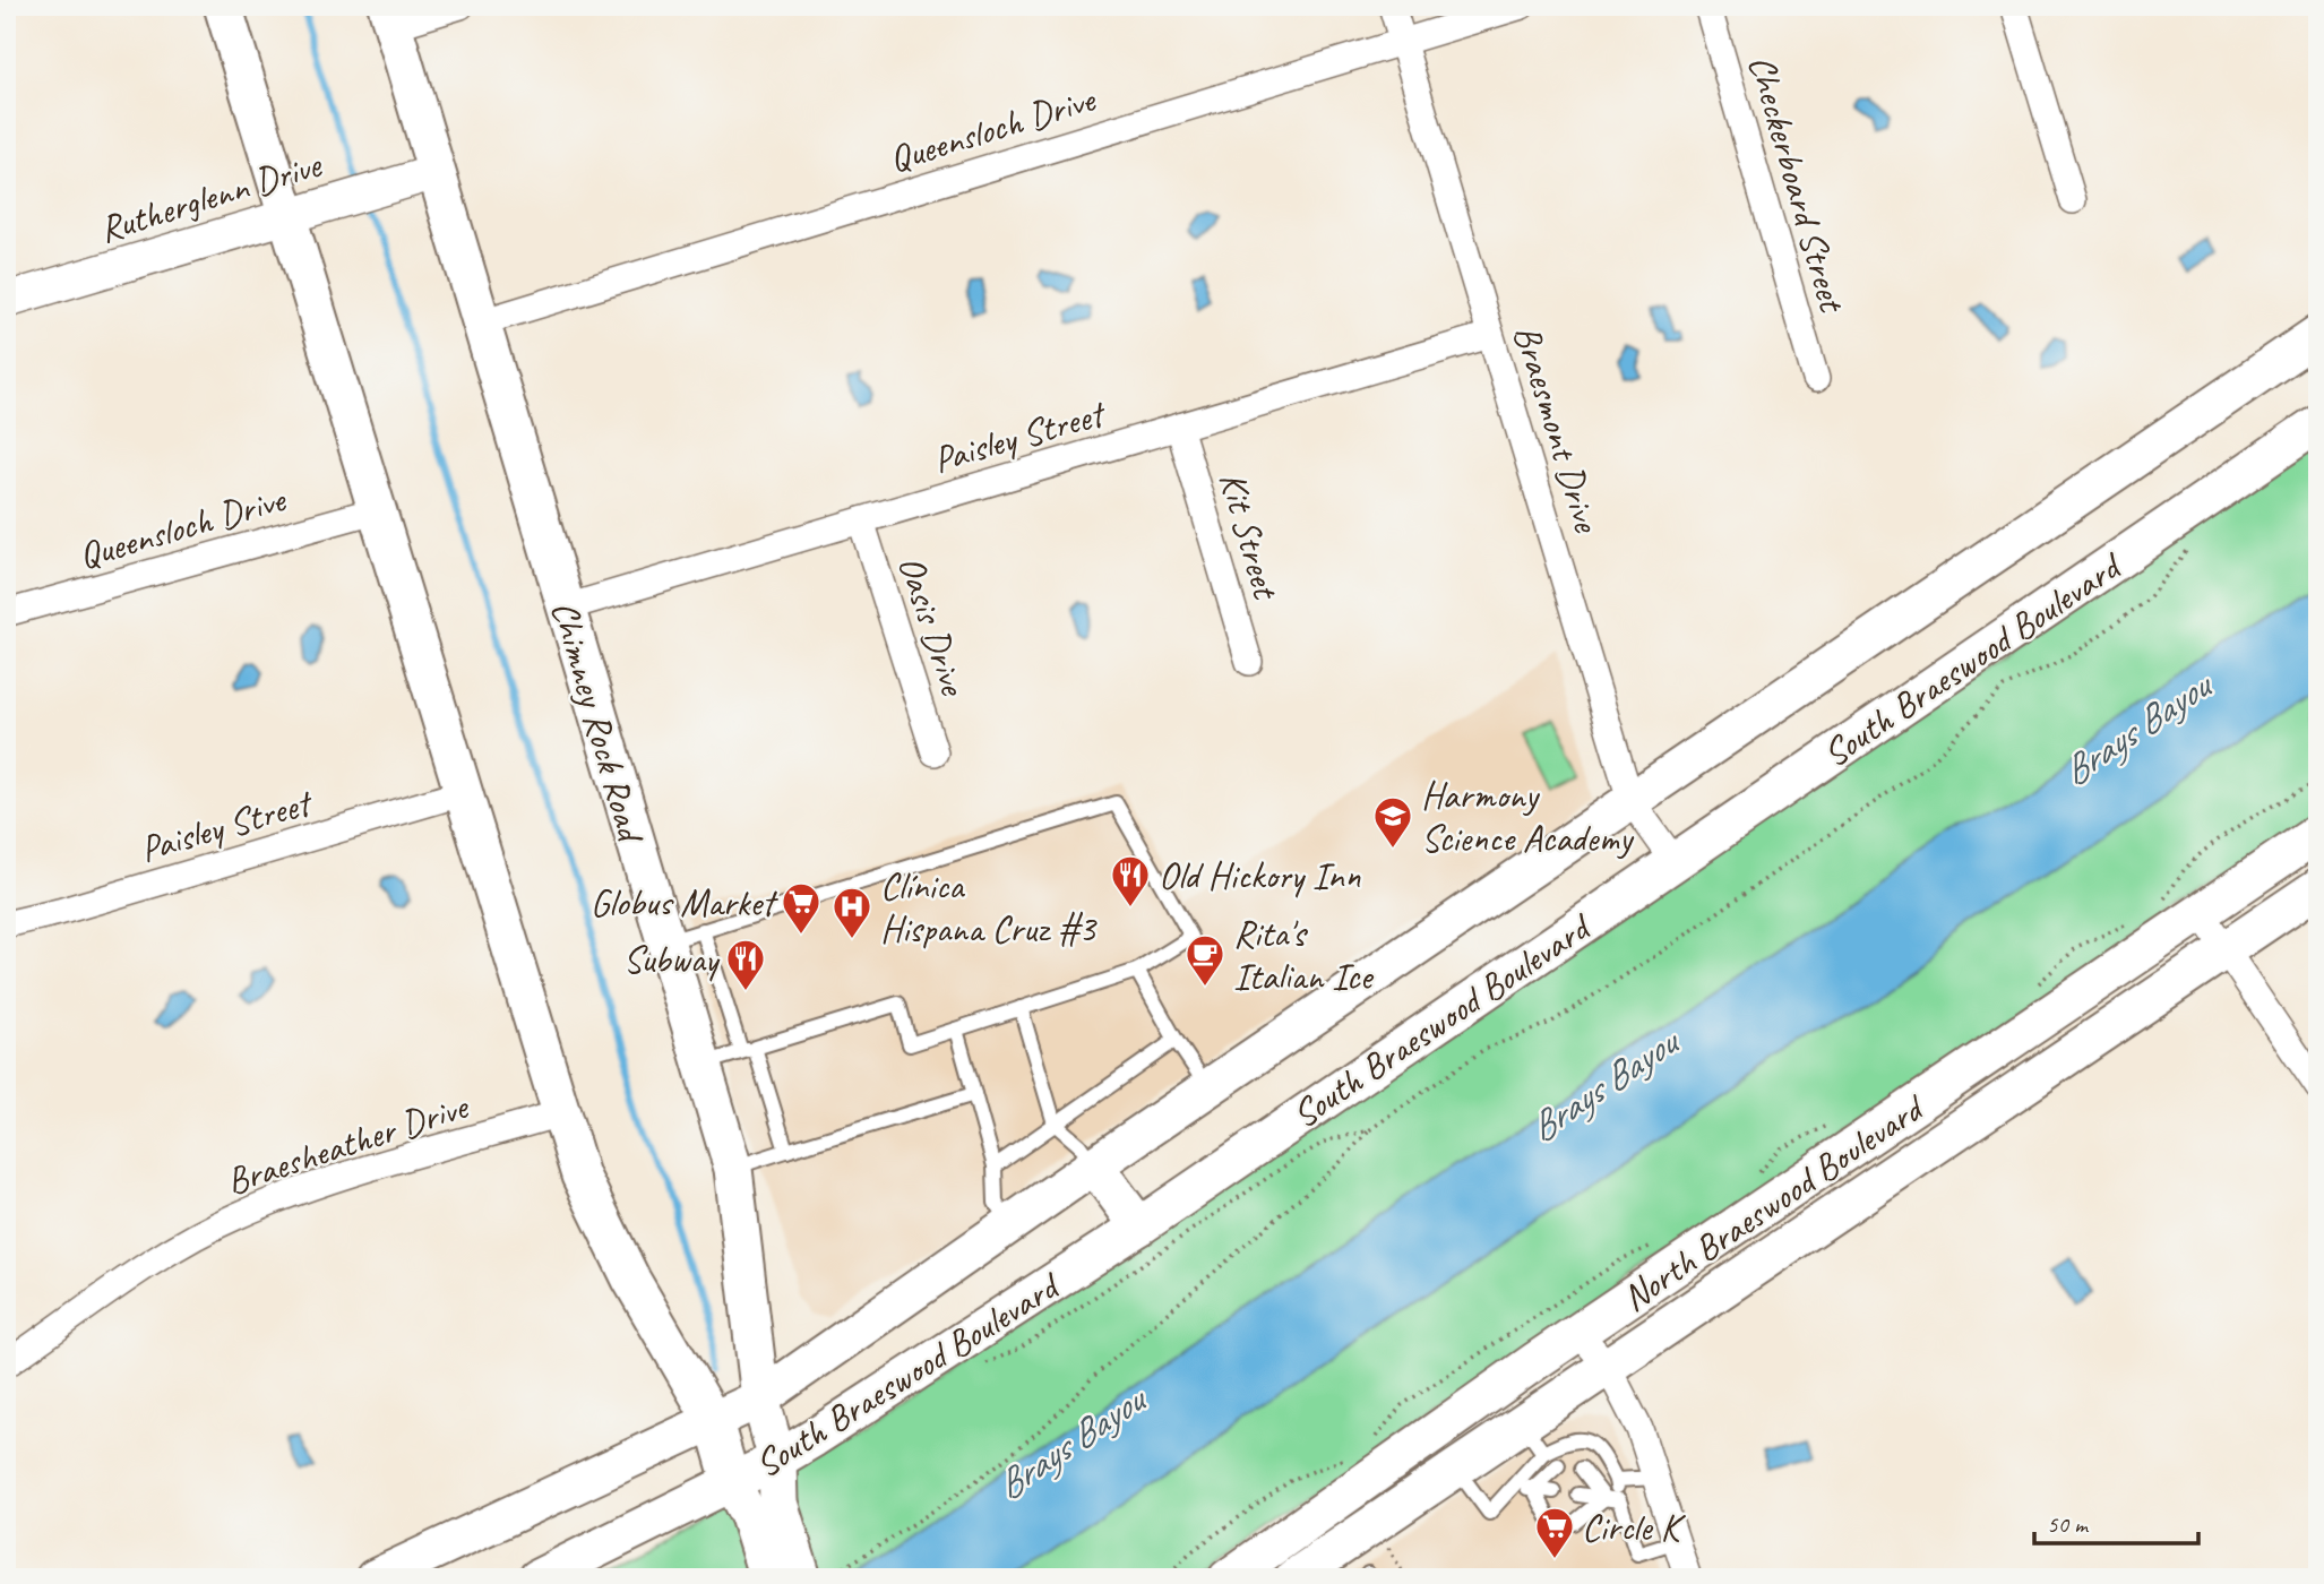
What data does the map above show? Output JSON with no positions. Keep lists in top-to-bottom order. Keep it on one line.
{"streets":{"main road":["South Braeswood Boulevard","Chimney Rock Road","North Braeswood Boulevard"],"street":["Queensloch Drive","Checkerboard Street","Rutherglenn Drive","Braesmont Drive","Paisley Street","Kit Street","Oasis Drive","Braesheather Drive"]},"crossings":[["Queensloch Drive","Braesmont Drive"],["Queensloch Drive","Chimney Rock Road"],["Rutherglenn Drive","Chimney Rock Road"],["Braesmont Drive","Paisley Street"],["Braesmont Drive","South Braeswood Boulevard"],["Paisley Street","Kit Street"],["Paisley Street","Oasis Drive"],["Paisley Street","Chimney Rock Road"],["South Braeswood Boulevard","Chimney Rock Road"]],"water":["Brays Bayou"],"places":{"school or university":["Harmony Science Academy"],"restaurant":["Old Hickory Inn","Subway"],"supermarket":["Globus Market","Circle K"],"hospital":["Clínica Hispana Cruz #3"],"cafe":["Rita's Italian Ice"]},"scale_bar":"50 m"}
